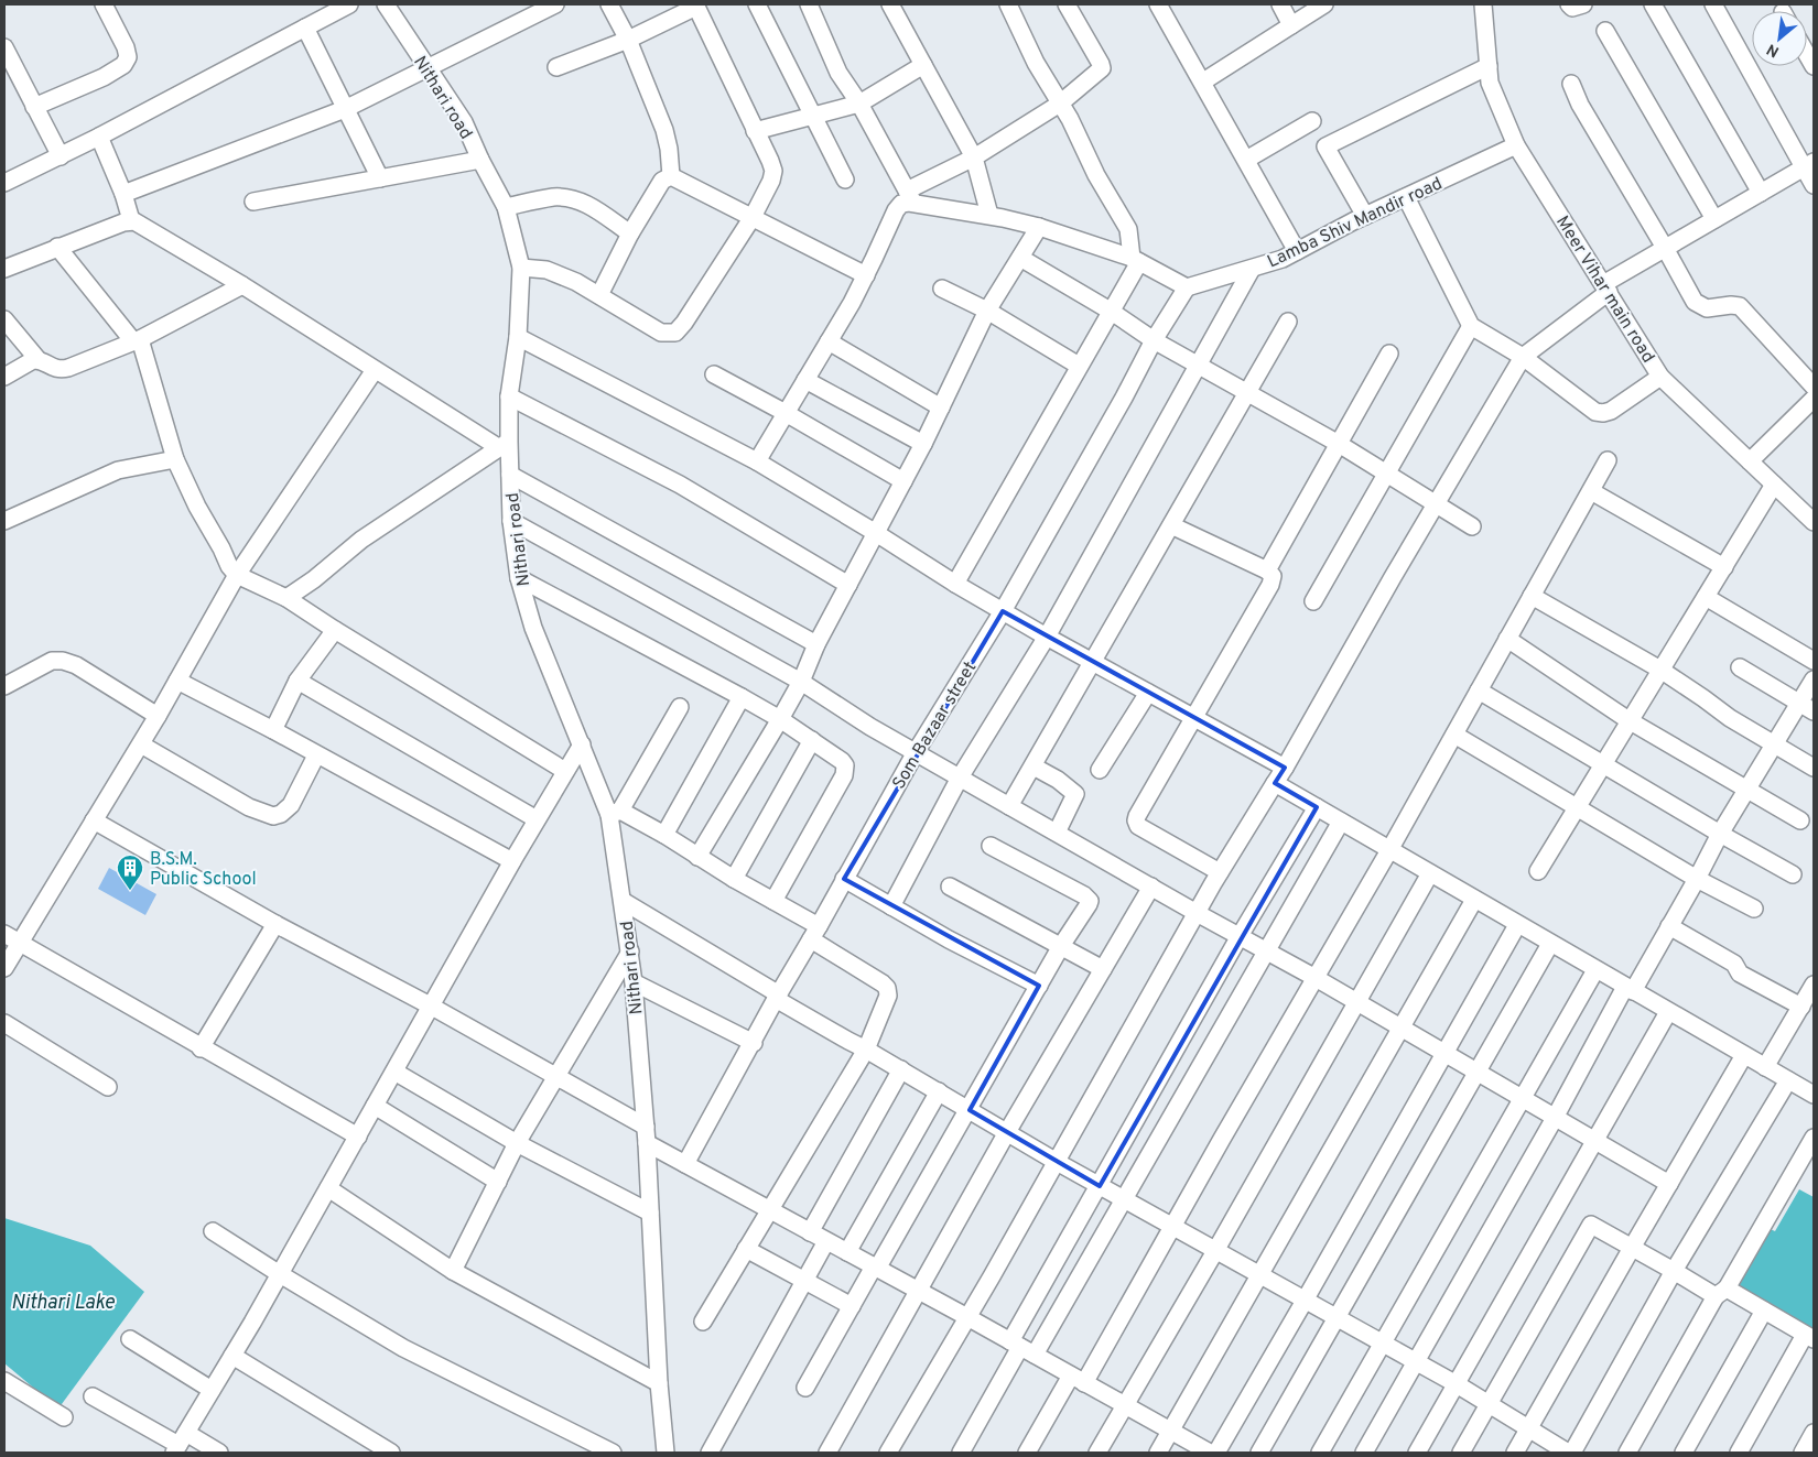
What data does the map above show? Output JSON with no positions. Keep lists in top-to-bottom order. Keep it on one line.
{"streets":{"street":["Nithari road","Lamba Shiv Mandir road","Meer Vihar main road","Som Bazaar street"]},"crossings":[["Lamba Shiv Mandir road","Meer Vihar main road"],["Lamba Shiv Mandir road","Som Bazaar street"]],"water":["Nithari Lake"],"places":{"building":["B.S.M. Public School"]},"north":"bottom left"}
